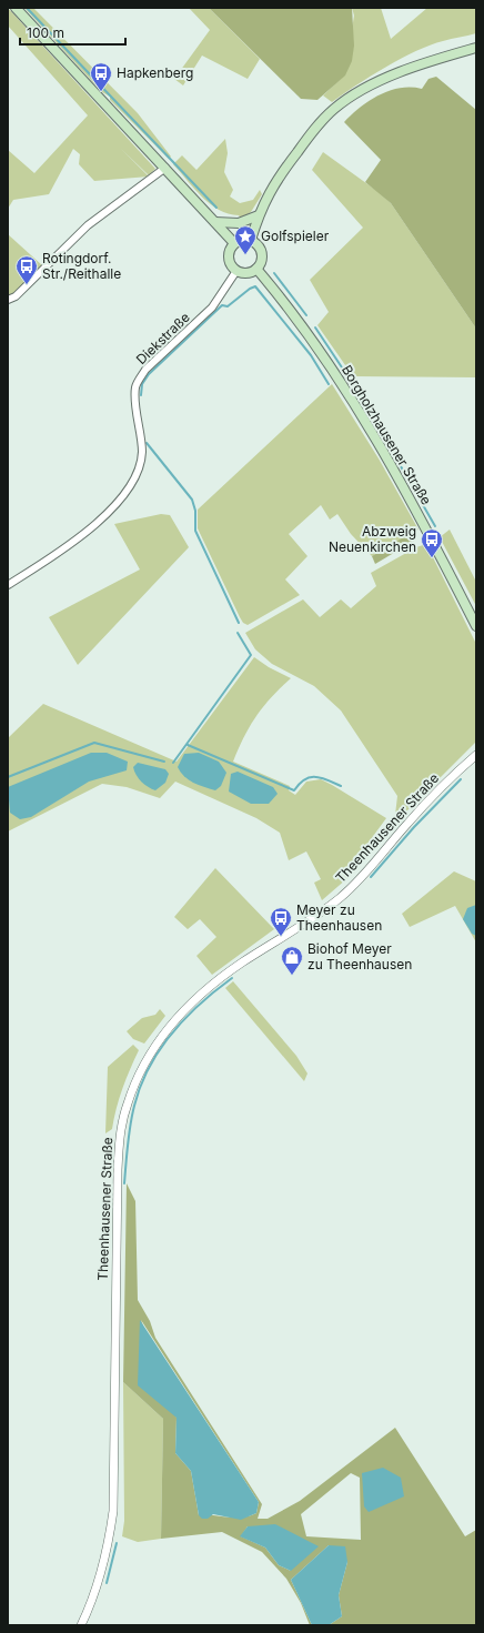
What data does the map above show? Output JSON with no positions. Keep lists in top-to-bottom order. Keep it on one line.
{"streets":{"main road":["Borgholzhausener Straße"],"street":["Diekstraße","Theenhausener Straße"]},"crossings":[["Diekstraße","Borgholzhausener Straße"]],"places":{"bus stop":["Hapkenberg","Rotingdorf. Str./Reithalle","Abzweig Neuenkirchen","Meyer zu Theenhausen"],"place":["Golfspieler"],"shop":["Biohof Meyer zu Theenhausen"]},"scale_bar":"100 m"}
